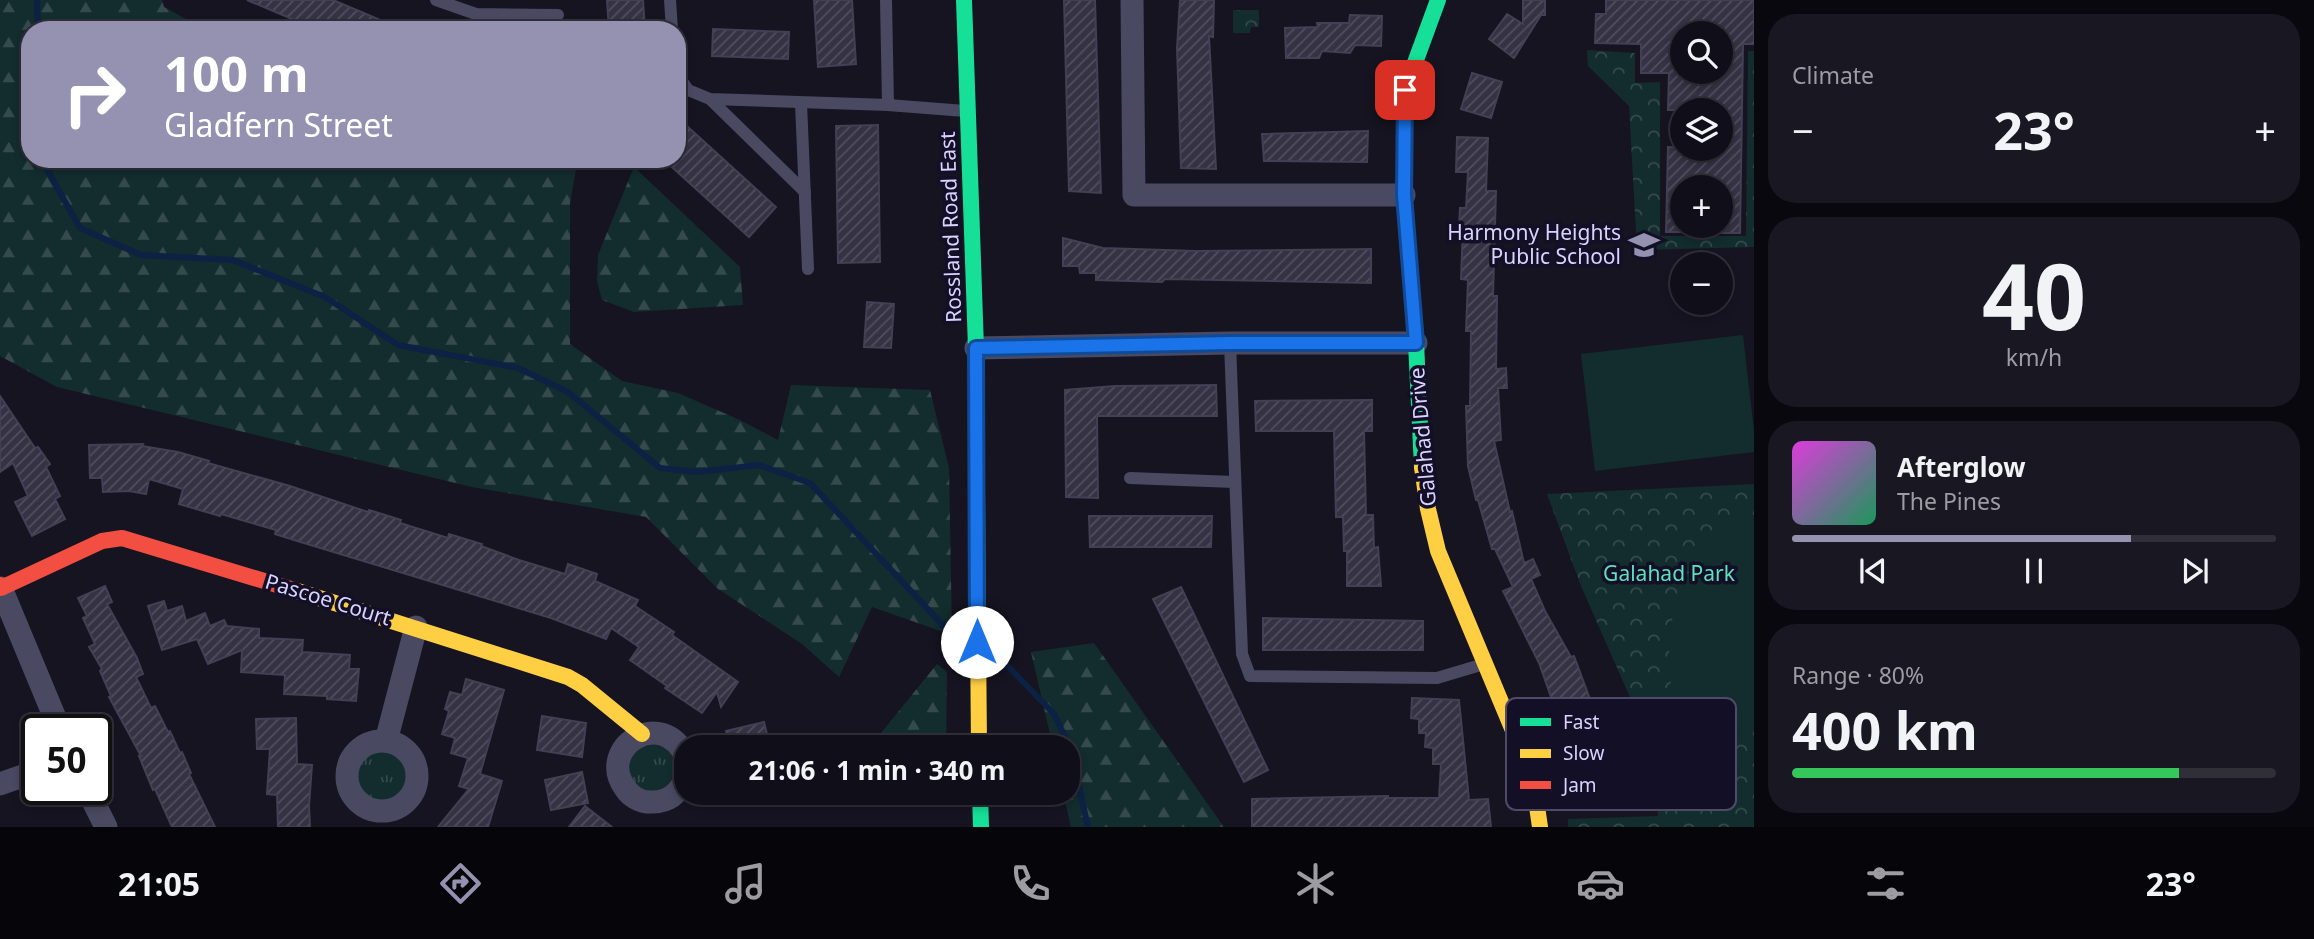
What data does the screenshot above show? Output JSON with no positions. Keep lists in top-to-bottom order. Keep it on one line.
{"streets":{"street":["Rossland Road East","Galahad Drive","Pascoe Court"]},"parks":["Galahad Park"],"places":{"school or university":["Harmony Heights Public School"]},"legend":["Fast","Slow","Jam"],"page":{"tile":["Climate",["40","km/h"],["Range · 80%","400 km"]],"map_buttons":["+","−"],"turn":["100 m","Gladfern Street"],"heat":["−","23°","+"],"song":["Afterglow","The Pines"],"limit":"50","trip":"21:06 · 1 min · 340 m","tabs":["21:05","23°"]}}
